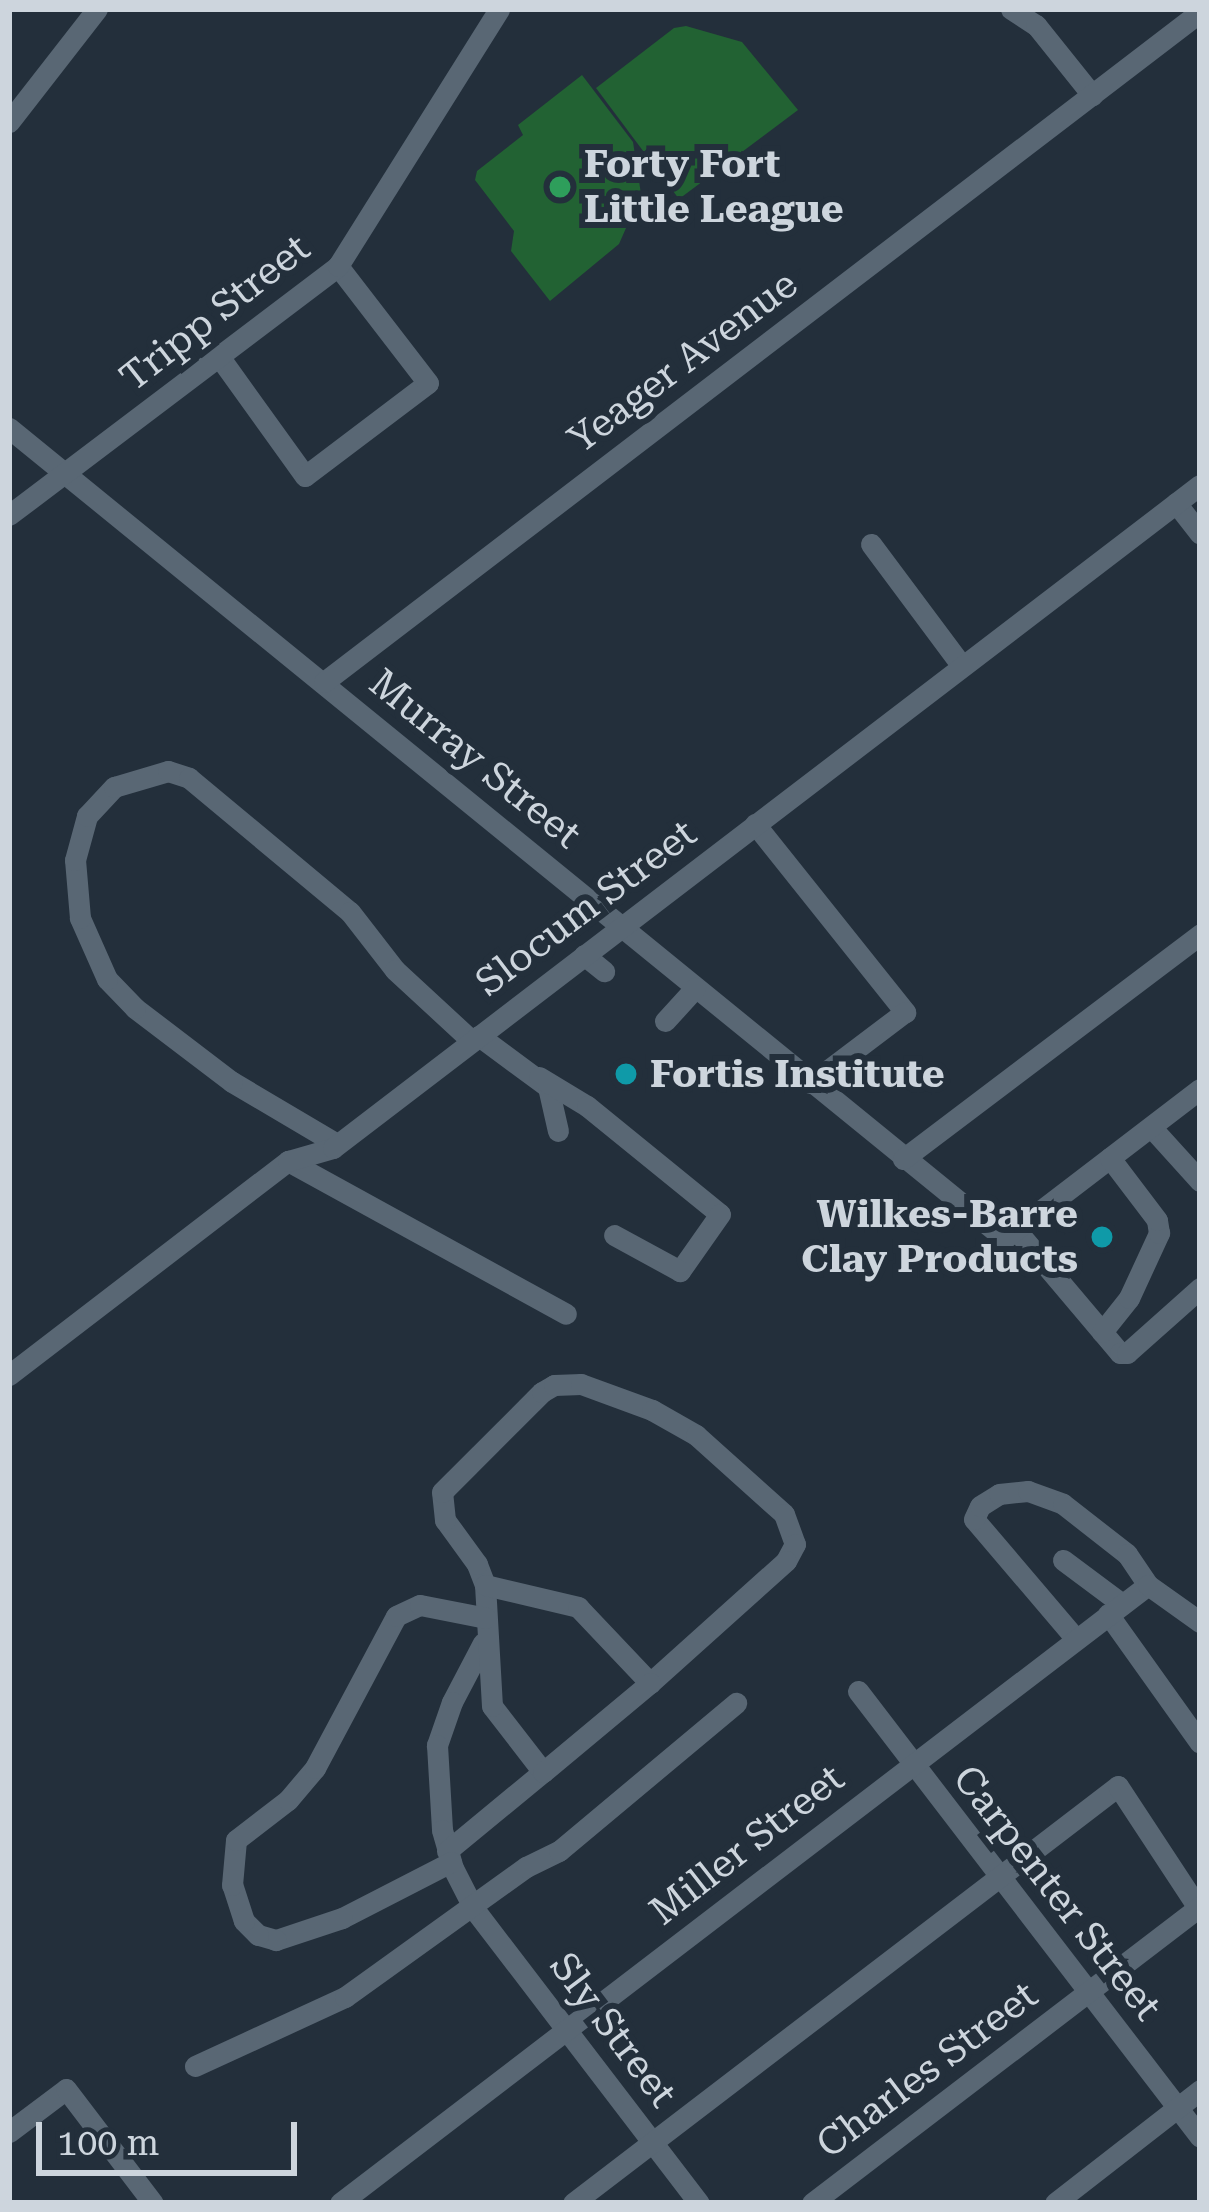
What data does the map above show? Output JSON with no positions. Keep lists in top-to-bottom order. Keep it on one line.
{"streets":{"street":["Tripp Street","Yeager Avenue","Murray Street","Slocum Street","Miller Street","Carpenter Street","Sly Street","Charles Street"]},"crossings":[["Tripp Street","Murray Street"],["Yeager Avenue","Murray Street"],["Murray Street","Slocum Street"],["Miller Street","Carpenter Street"],["Miller Street","Sly Street"],["Carpenter Street","Charles Street"]],"places":["Forty Fort Little League","Fortis Institute","Wilkes-Barre Clay Products"],"scale_bar":"100 m"}
